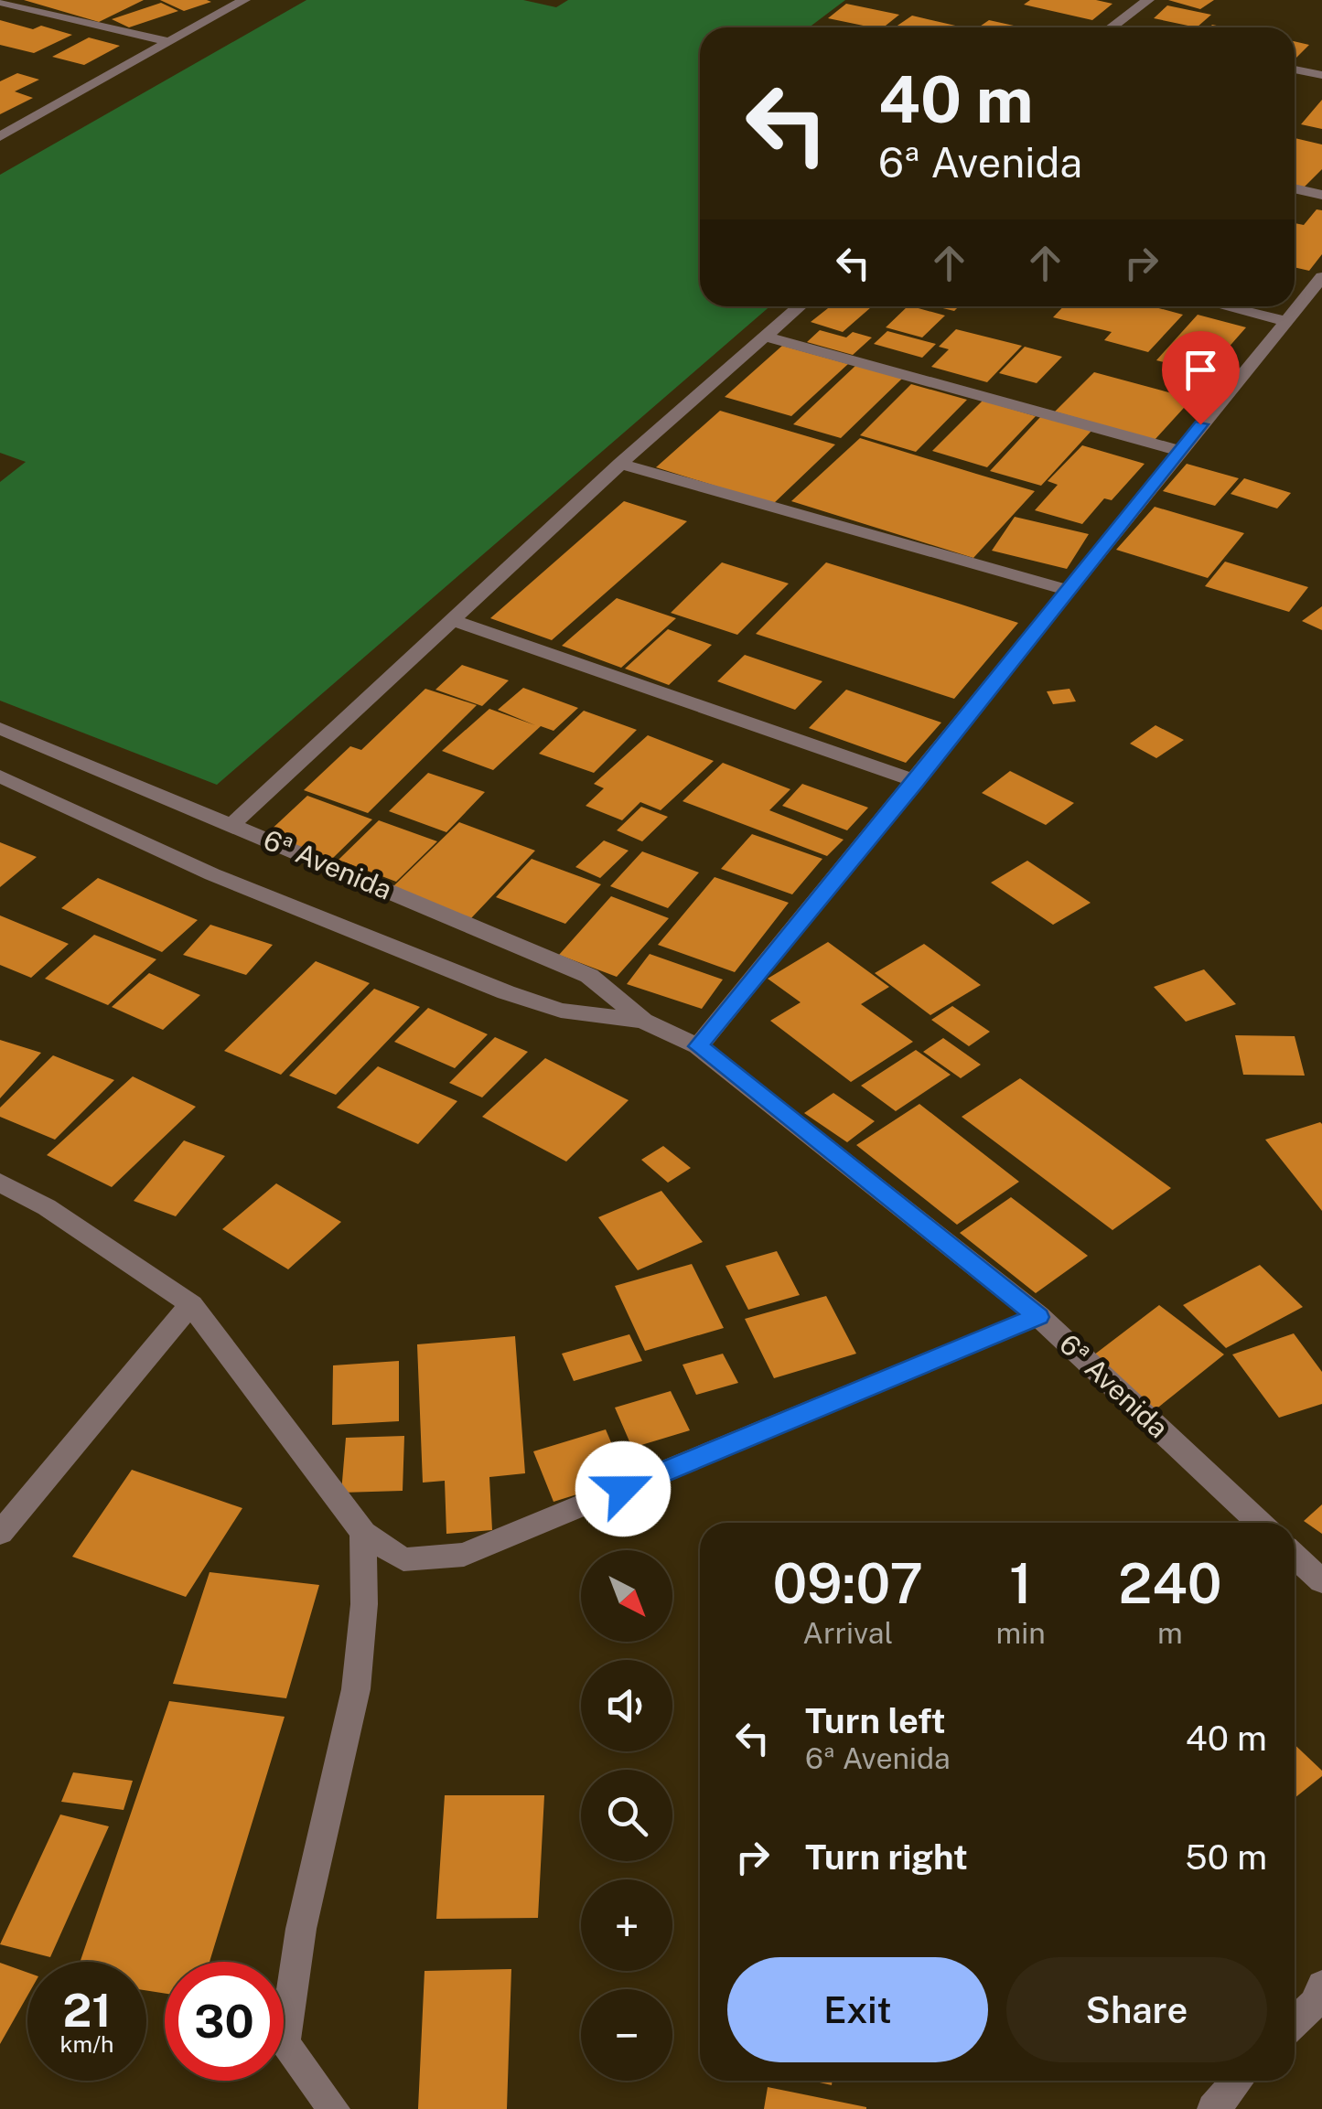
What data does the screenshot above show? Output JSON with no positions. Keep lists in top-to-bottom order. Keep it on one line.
{"streets":{"street":["6ª Avenida"]},"north":"bottom right","page":{"turn":["40 m","6ª Avenida"],"eta":["09:07","Arrival","1","min","240","m"],"map_buttons":["+","−"],"list":[{"name":"Turn left","note":"6ª Avenida","value":"40 m"},{"name":"Turn right","value":"50 m"}],"buttons":["Exit","Share"],"speed":"21 km/h","limit":"30"}}
